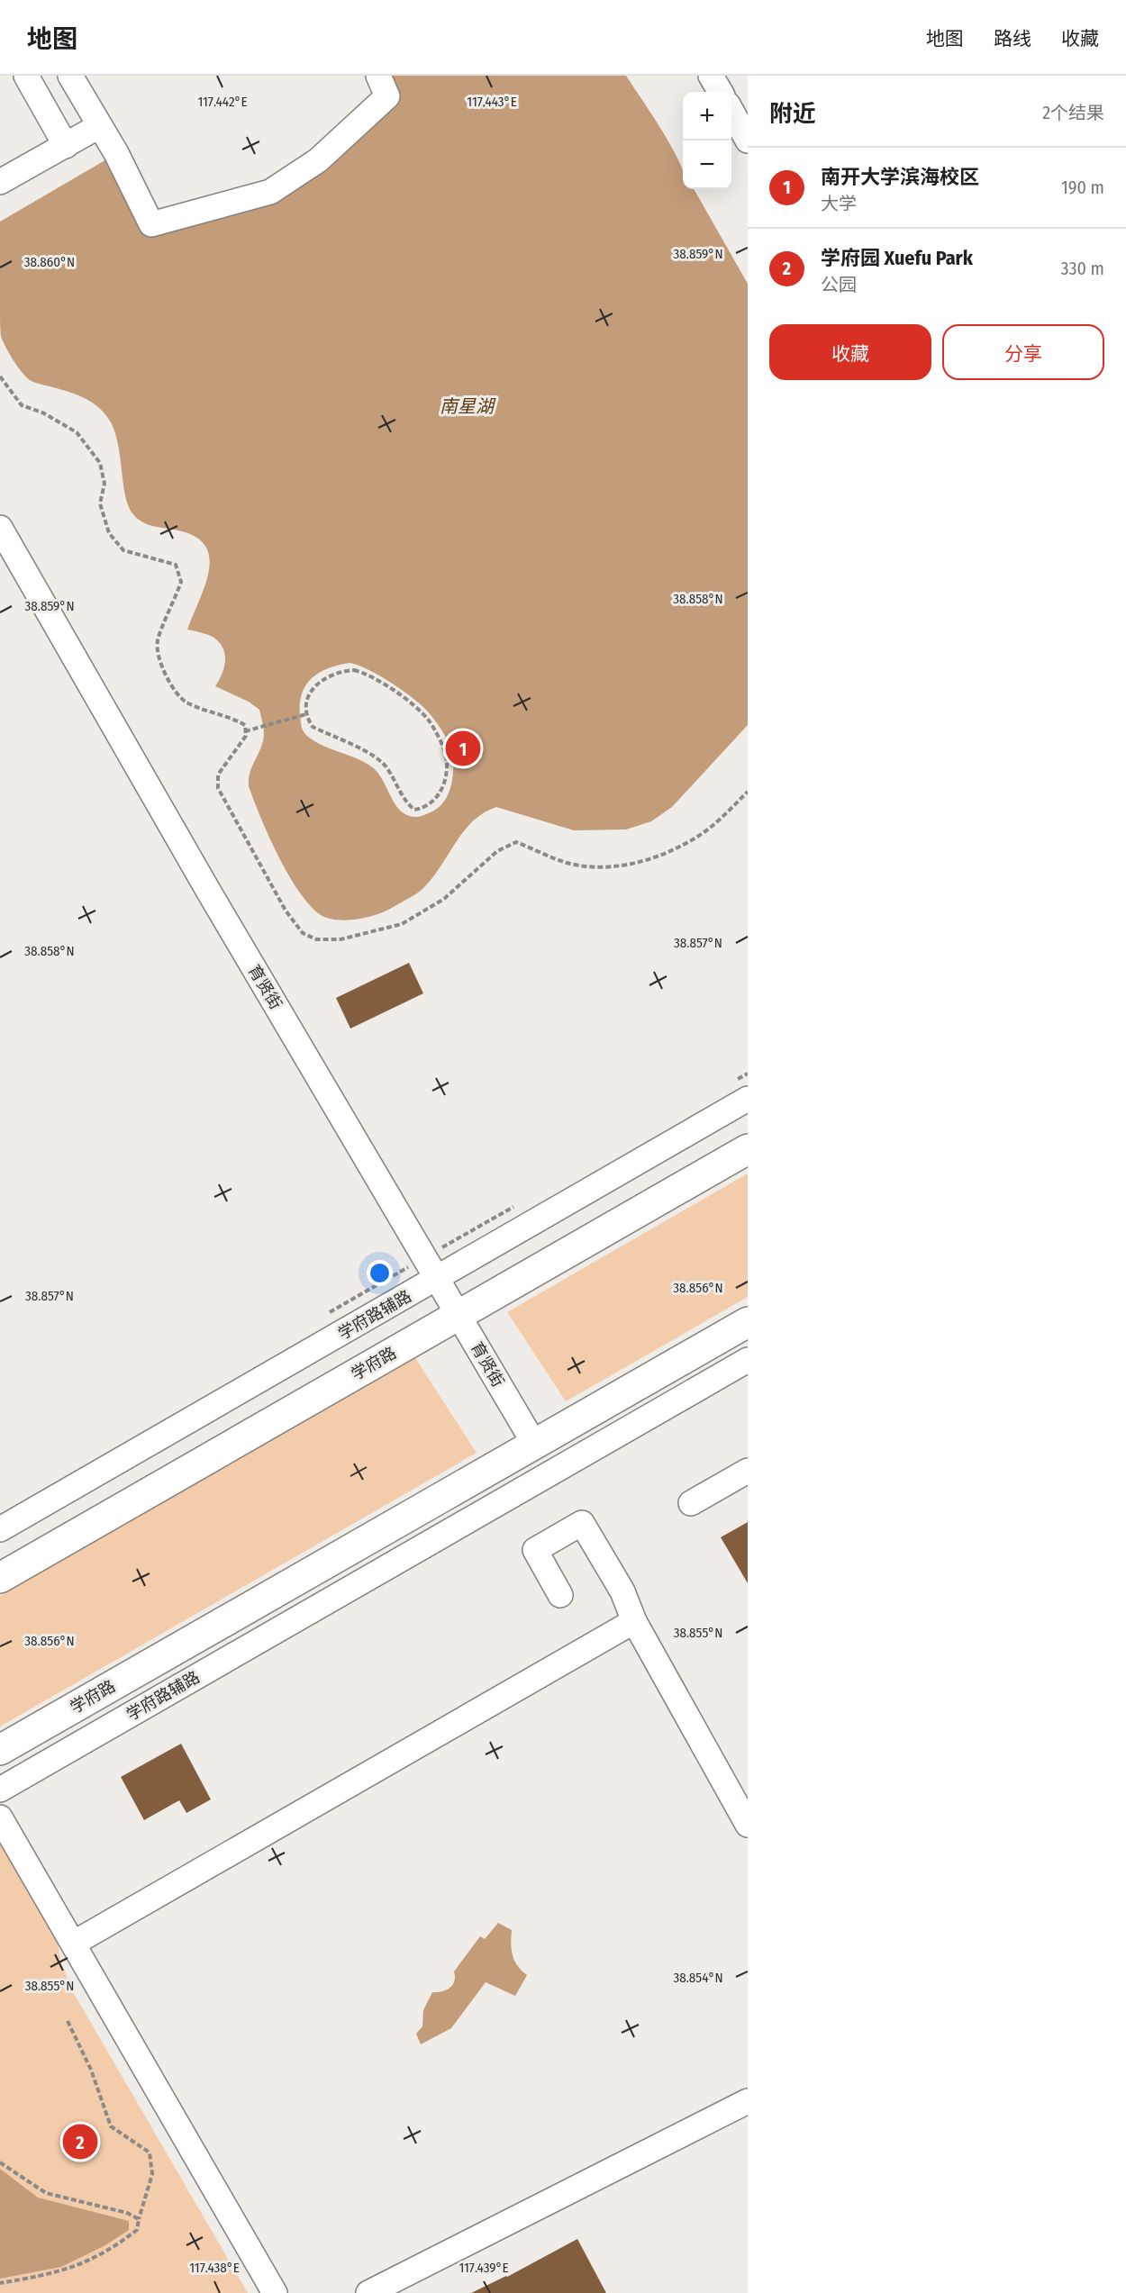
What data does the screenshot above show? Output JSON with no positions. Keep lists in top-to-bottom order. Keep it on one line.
{"streets":{"highway":["学府路"],"street":["育贤街","学府路辅路"]},"crossings":[["育贤街","学府路辅路"],["育贤街","学府路"]],"water":["南星湖"],"page":{"header":"地图","nav":["地图","路线","收藏"],"heading":["附近","2个结果"],"map_buttons":["+","−"],"list":[{"mark":"1","name":"南开大学滨海校区","note":"大学","value":"190 m"},{"mark":"2","name":"学府园 Xuefu Park","note":"公园","value":"330 m"}],"buttons":["收藏","分享"],"pins":["1","2"]},"coordinates":["117.442°E","117.443°E","38.859°N","38.860°N","38.858°N","38.857°N","38.856°N","38.855°N","38.854°N","117.438°E","117.439°E"]}
